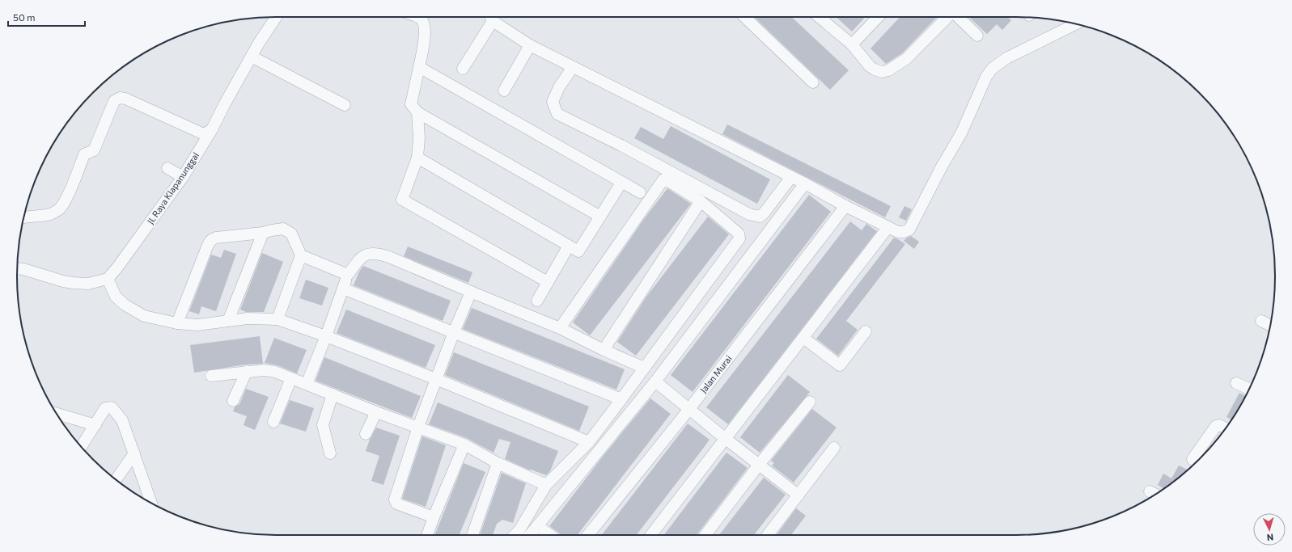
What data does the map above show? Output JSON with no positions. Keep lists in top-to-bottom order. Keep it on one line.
{"streets":{"street":["Jl. Raya Klapanunggal","Jalan Murai"]},"scale_bar":"50 m","north":"bottom"}
